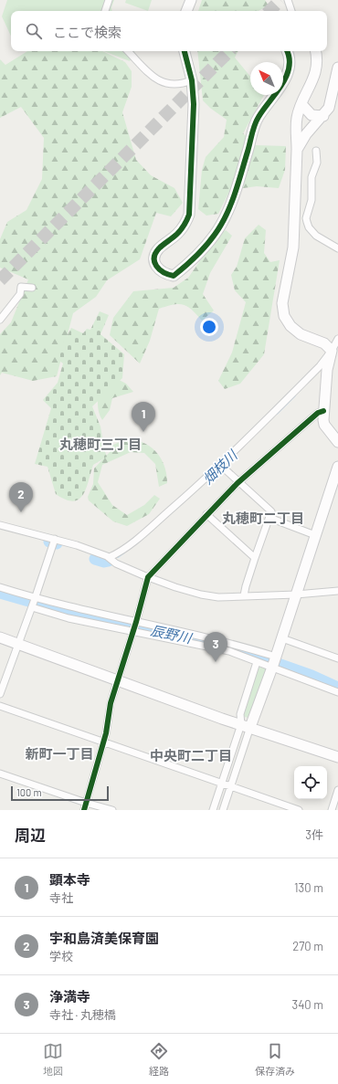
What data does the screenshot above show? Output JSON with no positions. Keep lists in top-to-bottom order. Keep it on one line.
{"districts":["丸穂町三丁目","丸穂町二丁目","新町一丁目","中央町二丁目"],"water":["畑枝川","辰野川"],"scale_bar":"100 m","north":"top left","page":{"search":"ここで検索","pins":["1","2","3"],"scale":"100 m","heading":["周辺","3件"],"list":[{"mark":"1","name":"顕本寺","note":"寺社","value":"130 m"},{"mark":"2","name":"宇和島済美保育園","note":"学校","value":"270 m"},{"mark":"3","name":"浄満寺","note":"寺社 · 丸穂橋","value":"340 m"}],"nav":["地図","経路","保存済み"]}}
